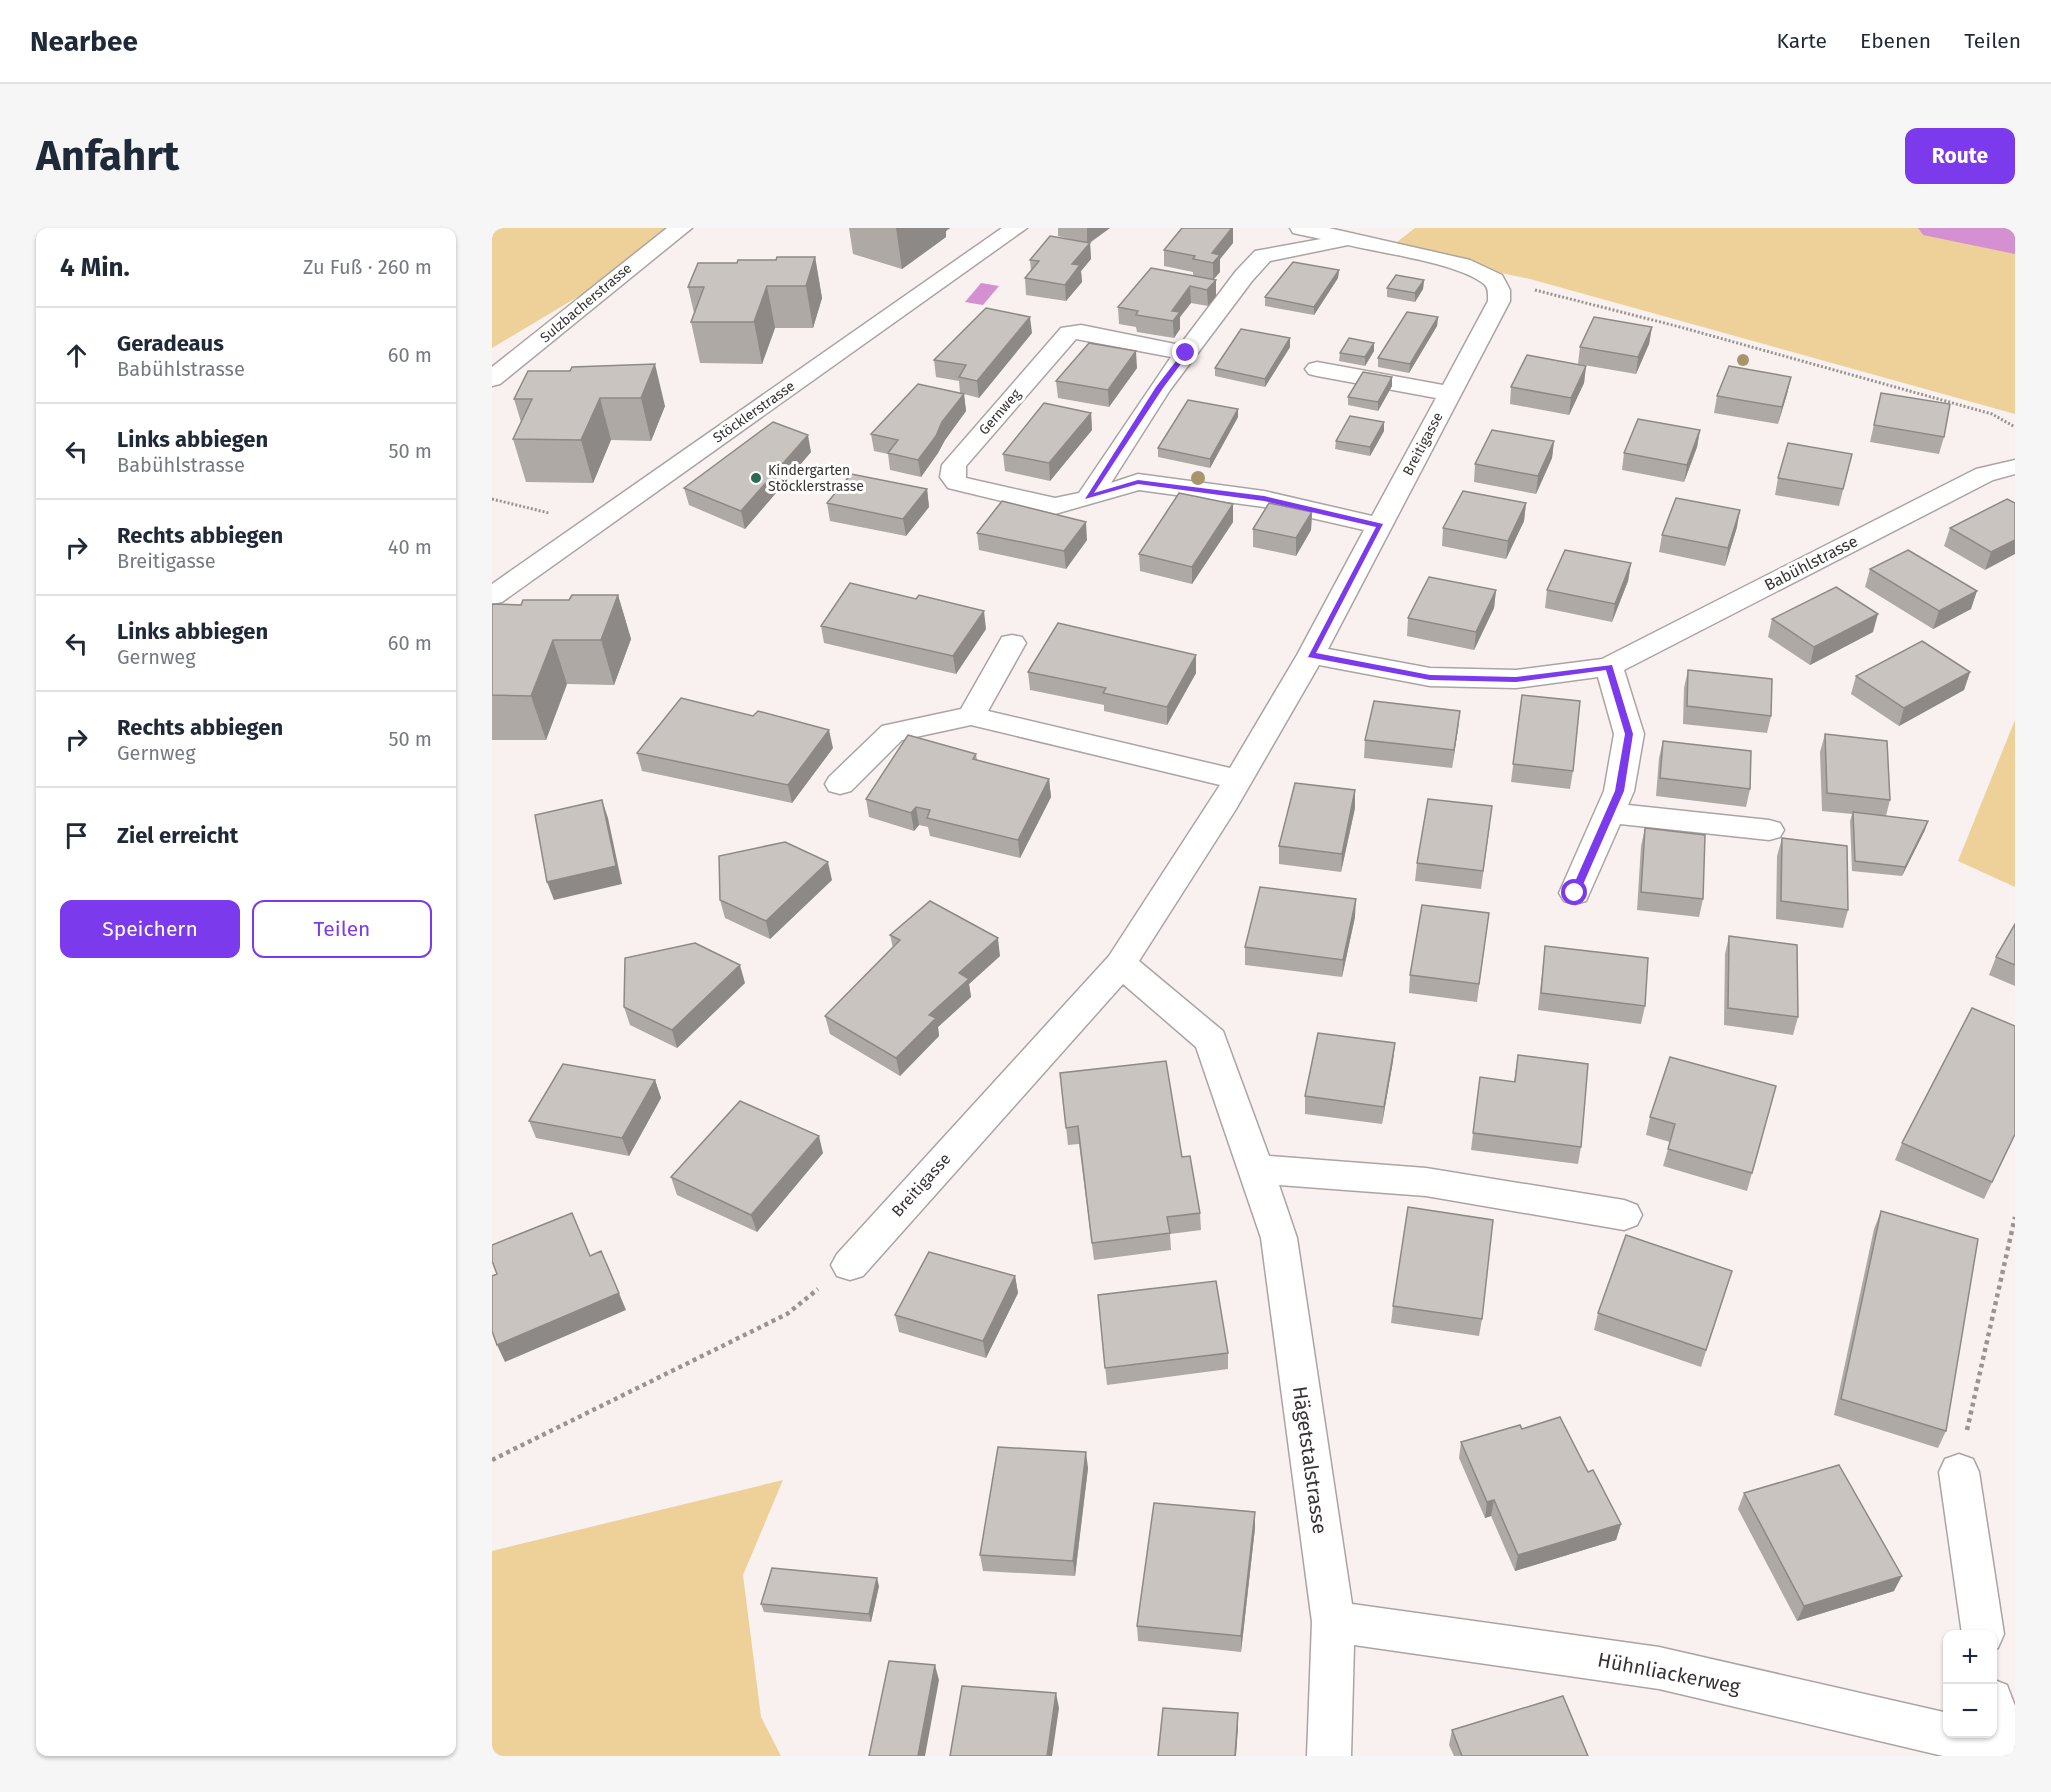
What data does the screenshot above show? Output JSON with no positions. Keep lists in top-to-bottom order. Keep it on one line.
{"streets":{"street":["Sulzbacherstrasse","Stöcklerstrasse","Gernweg","Breitigasse","Babühlstrasse","Hägetstalstrasse","Hühnliackerweg"]},"crossings":[["Gernweg","Breitigasse"],["Breitigasse","Babühlstrasse"],["Breitigasse","Hägetstalstrasse"],["Hägetstalstrasse","Hühnliackerweg"]],"places":["Kindergarten Stöcklerstrasse"],"page":{"header":"Nearbee","nav":["Karte","Ebenen","Teilen"],"buttons":["Route",["Speichern","Teilen"]],"title":"Anfahrt","heading":["4 Min.","Zu Fuß · 260 m"],"list":[["Geradeaus","Babühlstrasse","60 m"],["Links abbiegen","Babühlstrasse","50 m"],["Rechts abbiegen","Breitigasse","40 m"],["Links abbiegen","Gernweg","60 m"],["Rechts abbiegen","Gernweg","50 m"],"Ziel erreicht"],"map_buttons":["+","−"]}}
